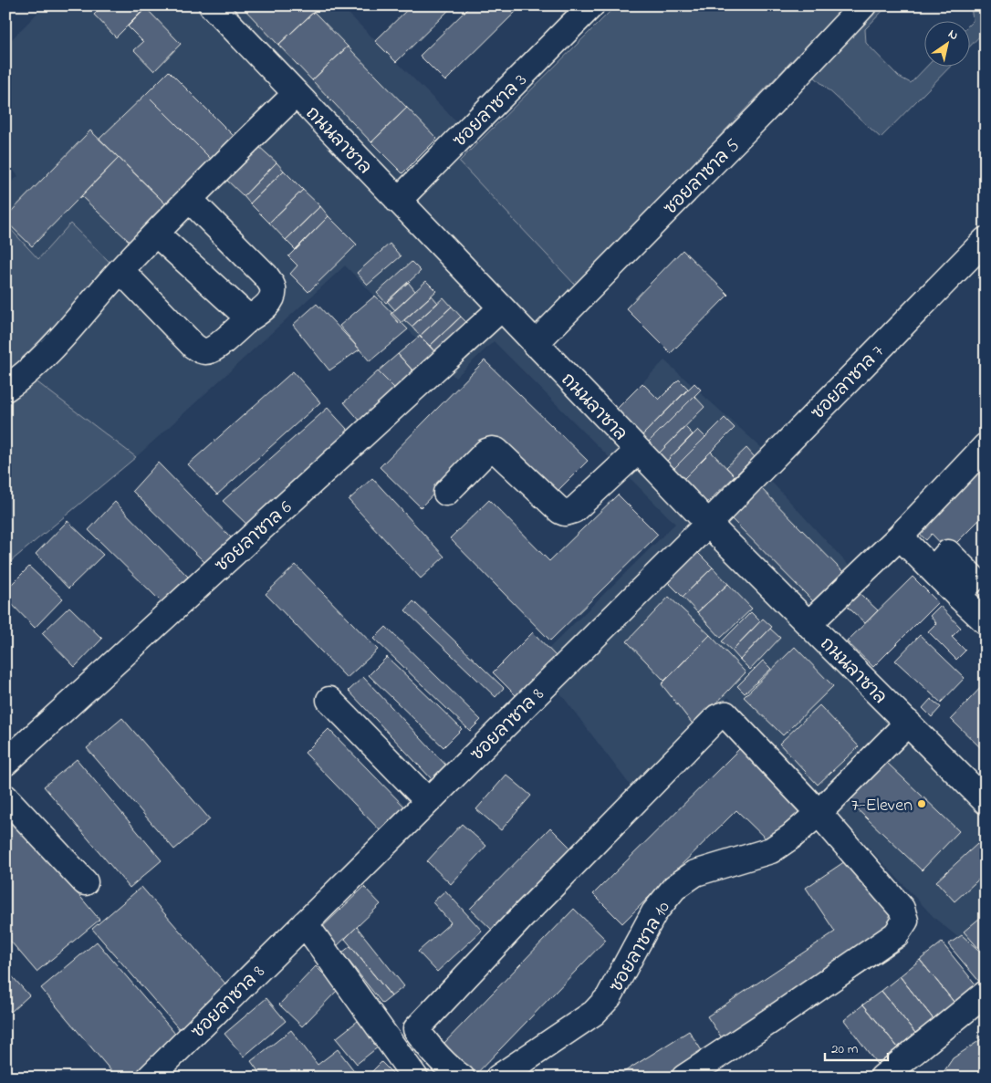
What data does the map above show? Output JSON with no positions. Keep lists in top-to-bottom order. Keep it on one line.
{"streets":{"street":["ซอยลาซาล 3","ถนนลาซาล","ซอยลาซาล 5","ซอยลาซาล 7","ซอยลาซาล 6","ซอยลาซาล 8","ซอยลาซาล 10"]},"crossings":[["ซอยลาซาล 3","ถนนลาซาล"],["ถนนลาซาล","ซอยลาซาล 5"],["ถนนลาซาล","ซอยลาซาล 7"],["ถนนลาซาล","ซอยลาซาล 6"],["ถนนลาซาล","ซอยลาซาล 8"],["ถนนลาซาล","ซอยลาซาล 10"],["ซอยลาซาล 7","ซอยลาซาล 8"]],"places":["7-Eleven"],"scale_bar":"20 m","north":"top right"}
